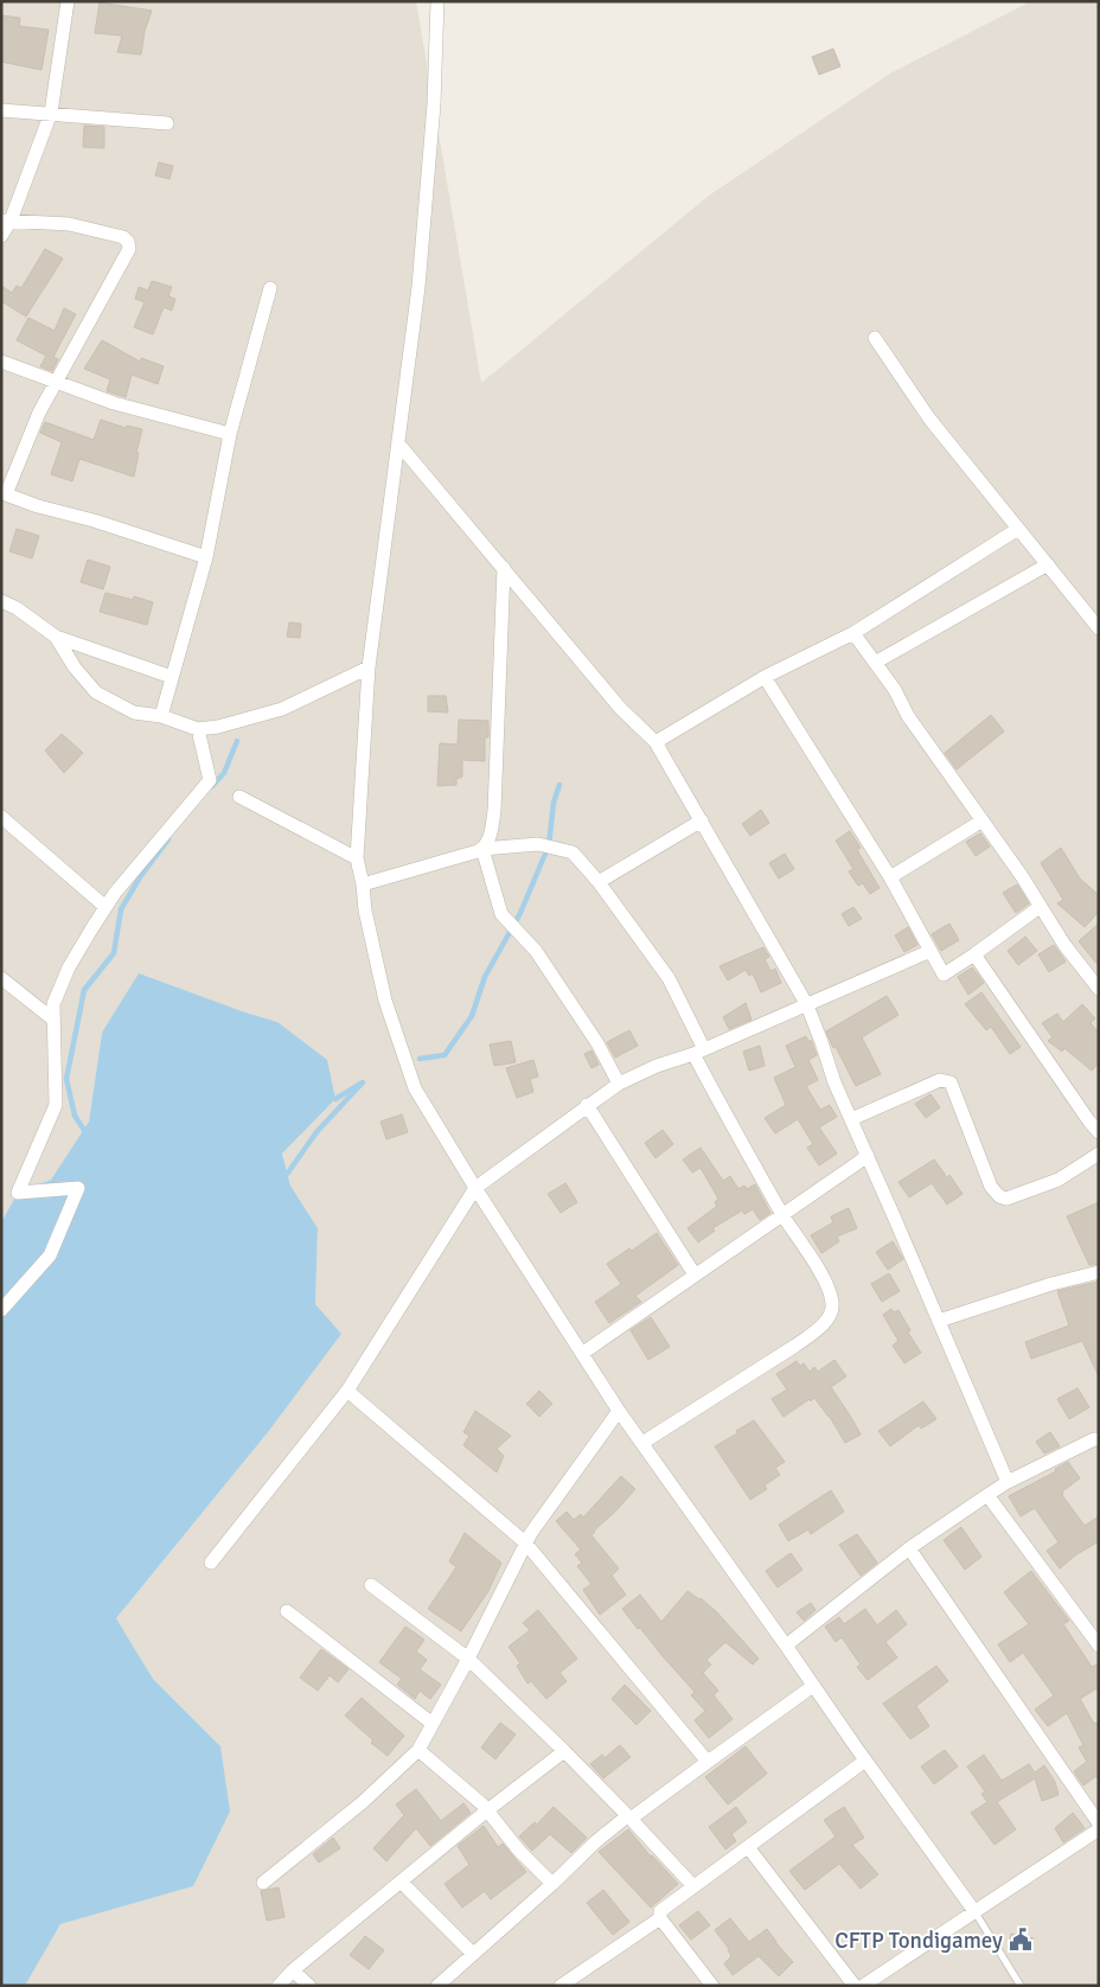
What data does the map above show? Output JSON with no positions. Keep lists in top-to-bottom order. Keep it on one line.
{"places":{"public building":["CFTP Tondigamey"]}}
